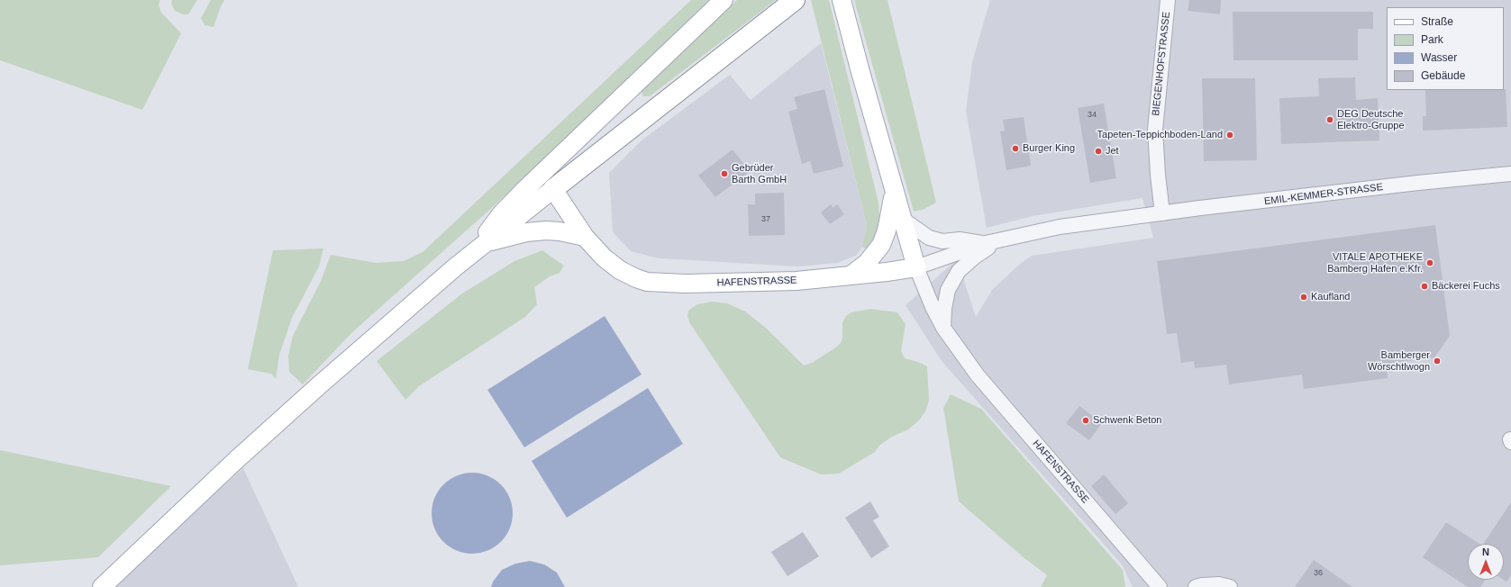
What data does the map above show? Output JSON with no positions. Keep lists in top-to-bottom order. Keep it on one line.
{"streets":{"main road":["HAFENSTRASSE"],"street":["BIEGENHOFSTRASSE","EMIL-KEMMER-STRASSE"]},"crossings":[["BIEGENHOFSTRASSE","EMIL-KEMMER-STRASSE"],["EMIL-KEMMER-STRASSE","HAFENSTRASSE"]],"places":["DEG Deutsche Elektro-Gruppe","Tapeten-Teppichboden-Land","Burger King","Jet","Gebrüder Barth GmbH","VITALE APOTHEKE Bamberg Hafen e.Kfr.","Bäckerei Fuchs","Kaufland","Bamberger Wörschtlwogn","Schwenk Beton"],"house_numbers":["34","37","36"],"legend":["Straße","Park","Wasser","Gebäude"],"north":"top"}
